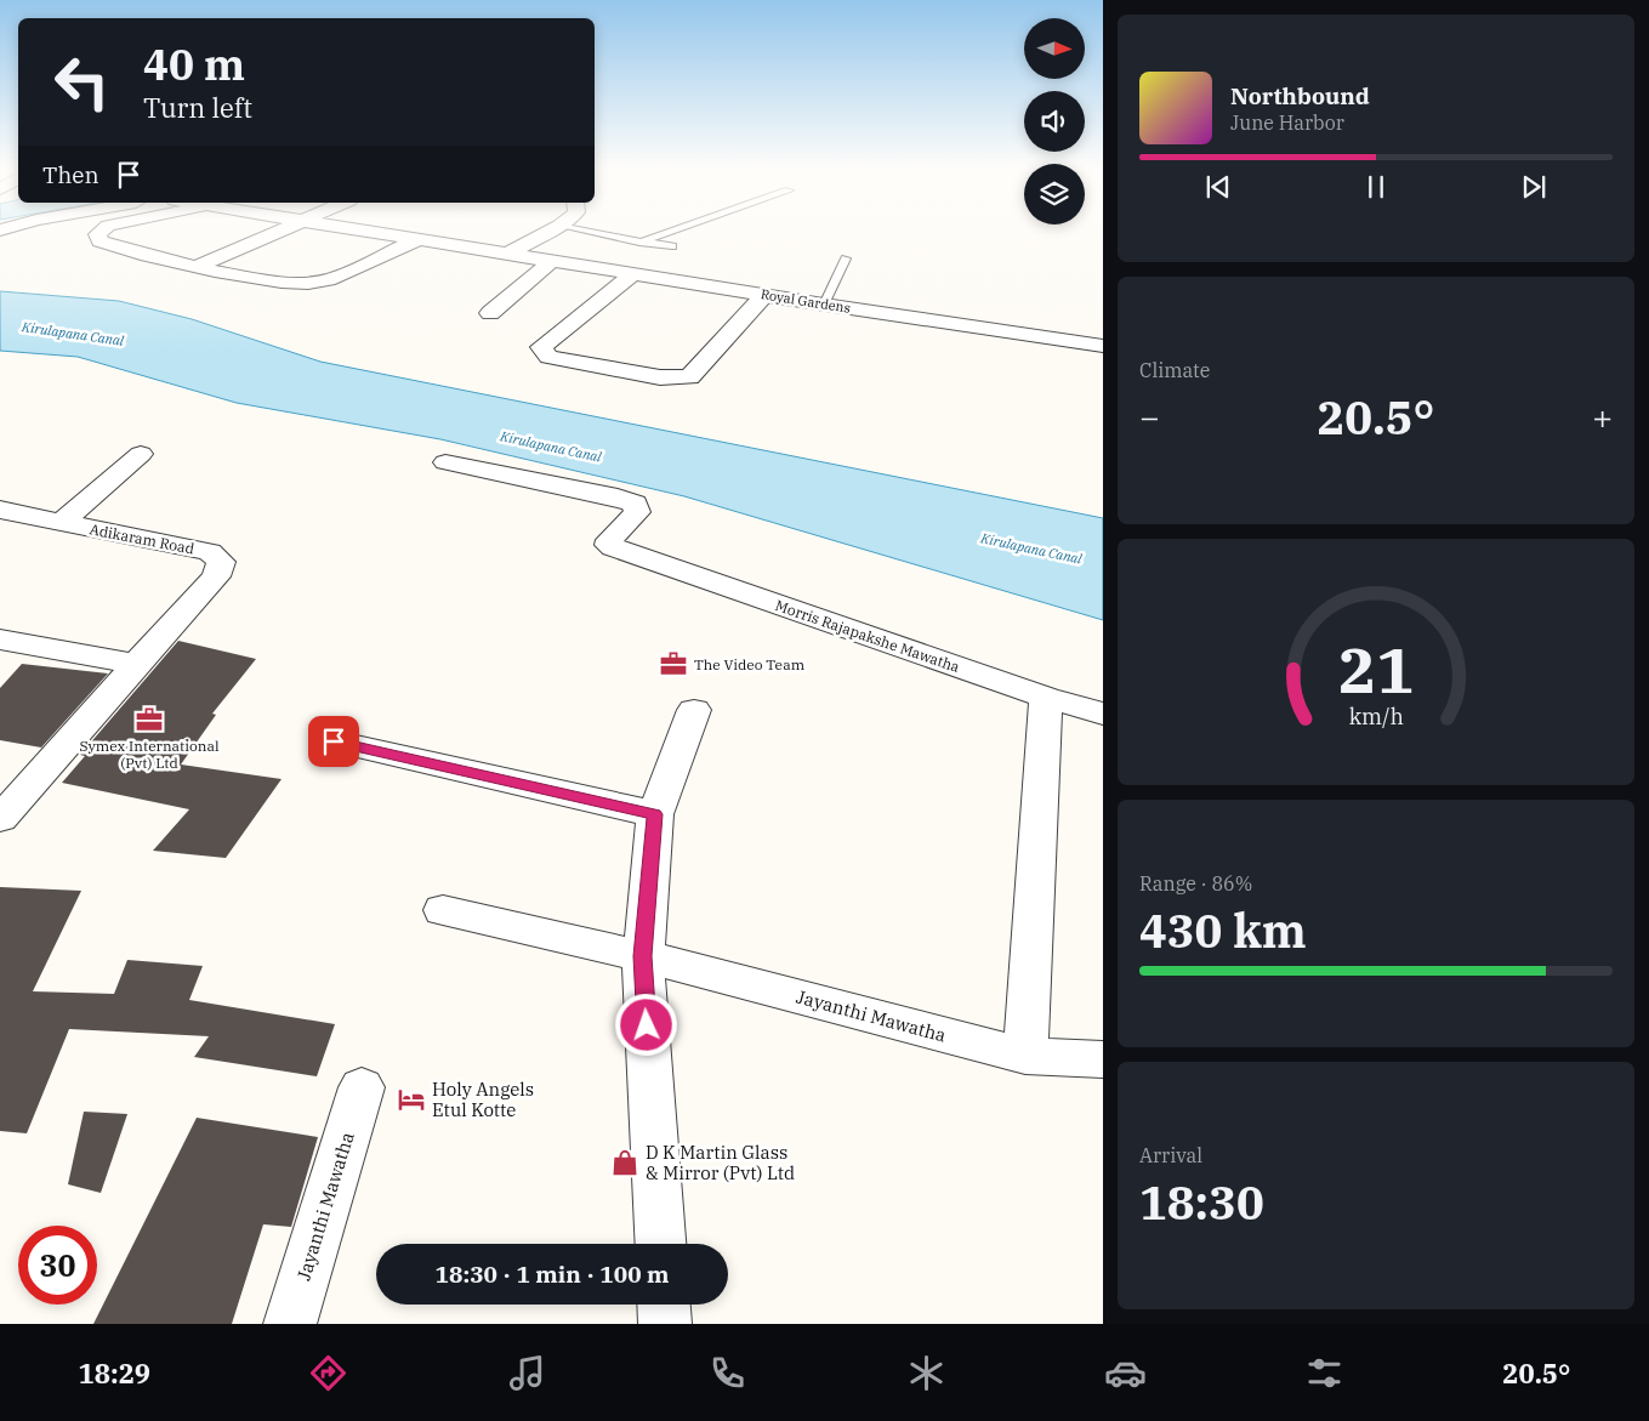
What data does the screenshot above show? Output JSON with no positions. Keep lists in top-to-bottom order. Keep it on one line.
{"streets":{"street":["Royal Gardens","Adikaram Road","Morris Rajapakshe Mawatha","Jayanthi Mawatha"]},"water":["Kirulapana Canal"],"places":{"office":["The Video Team","Symex International (Pvt) Ltd"],"hotel":["Holy Angels Etul Kotte"],"shop":["D K Martin Glass & Mirror (Pvt) Ltd"]},"north":"right","page":{"turn":["40 m","Turn left"],"song":["Northbound","June Harbor"],"then":"Then","tile":["Climate",["Range · 86%","430 km"],["Arrival","18:30"]],"heat":["−","20.5°","+"],"limit":"30","trip":"18:30 · 1 min · 100 m","tabs":["18:29","20.5°"],"gauge":["21","km/h"]}}
